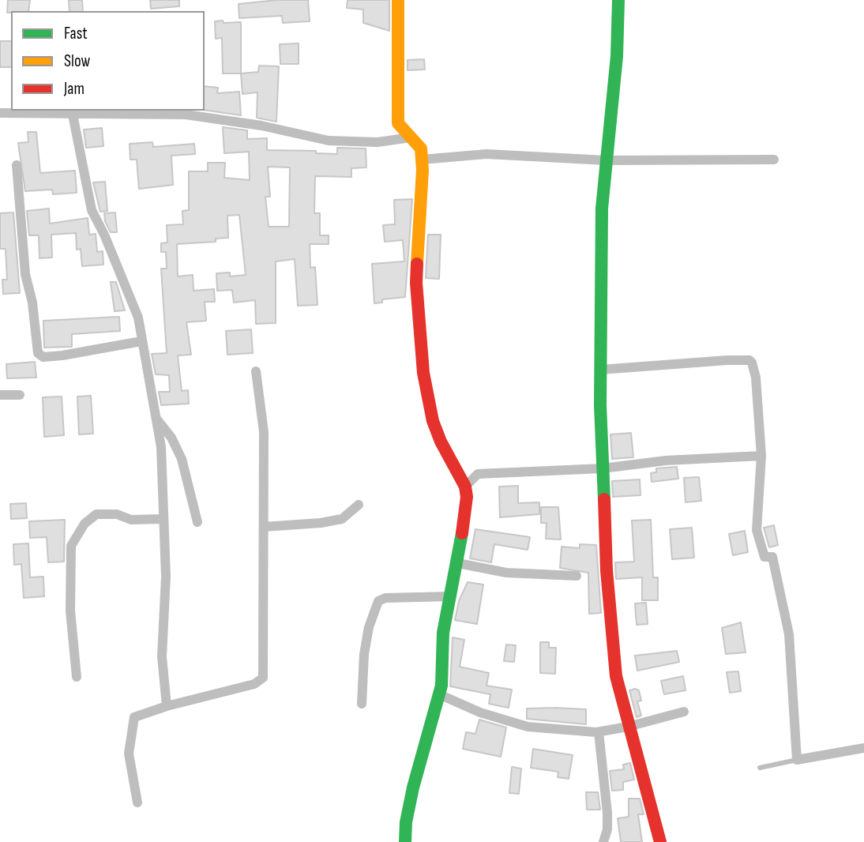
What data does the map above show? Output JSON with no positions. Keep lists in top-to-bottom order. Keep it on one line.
{"legend":["Fast","Slow","Jam"]}
